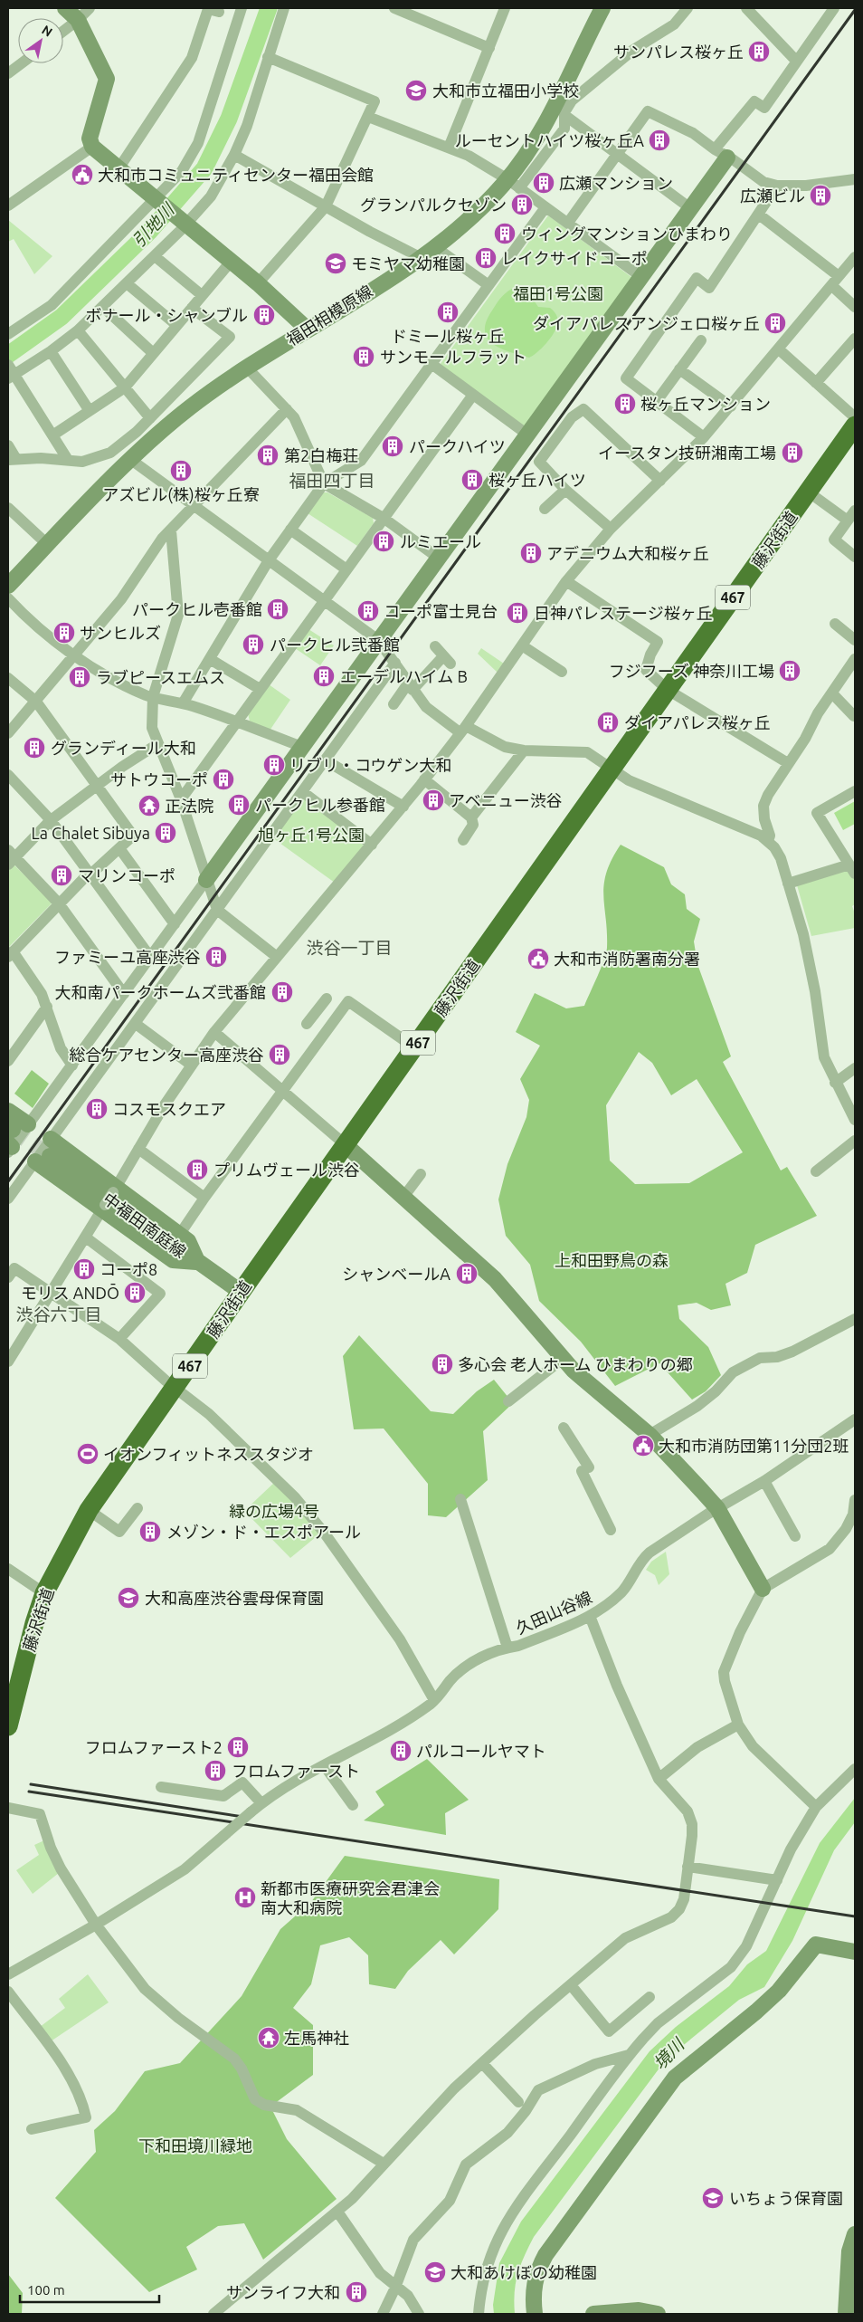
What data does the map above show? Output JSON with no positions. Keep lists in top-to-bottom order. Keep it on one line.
{"streets":{"highway":["藤沢街道","467"],"street":["福田相模原線","中福田南庭線","久田山谷線"]},"crossings":[["藤沢街道","中福田南庭線"]],"districts":["福田四丁目","渋谷一丁目","渋谷六丁目"],"water":["引地川","境川"],"parks":["福田1号公園","旭ヶ丘1号公園","上和田野鳥の森","緑の広場4号","下和田境川緑地"],"places":{"building":["サンパレス桜ヶ丘","ルーセントハイツ桜ヶ丘A","広瀬マンション","広瀬ビル","グランパルクセゾン","ウィングマンションひまわり","レイクサイドコーポ","ドミール桜ヶ丘","ボナール・シャンブル","ダイアパレスアンジェロ桜ヶ丘","サンモールフラット","桜ヶ丘マンション","パークハイツ","イースタン技研湘南工場","第2白梅荘","アズビル(株)桜ヶ丘寮","桜ヶ丘ハイツ","ルミエール","アデニウム大和桜ヶ丘","パークヒル壱番館","コーポ富士見台","日神パレステージ桜ヶ丘","サンヒルズ","パークヒル弐番館","フジフーズ 神奈川工場","エーデルハイム B","ラブピースエムス","ダイアパレス桜ヶ丘","グランディール大和","リブリ・コウゲン大和","サトウコーポ","アベニュー渋谷","パークヒル参番館","La Chalet Sibuya","マリンコーポ","ファミーユ高座渋谷","大和南パークホームズ弐番館","総合ケアセンター高座渋谷","コスモスクエア","プリムヴェール渋谷","コーポ8","シャンベールA","モリス ANDŌ","多心会 老人ホーム ひまわりの郷","メゾン・ド・エスポアール","フロムファースト2","パルコールヤマト","フロムファースト","サンライフ大和"],"school or university":["大和市立福田小学校","モミヤマ幼稚園","大和高座渋谷雲母保育園","いちょう保育園","大和あけぼの幼稚園"],"public building":["大和市コミュニティセンター福田会館","大和市消防署南分署","大和市消防団第11分団2班"],"temple":["正法院","左馬神社"],"sports":["イオンフィットネススタジオ"],"hospital":["新都市医療研究会君津会 南大和病院"]},"scale_bar":"100 m","north":"top right"}
